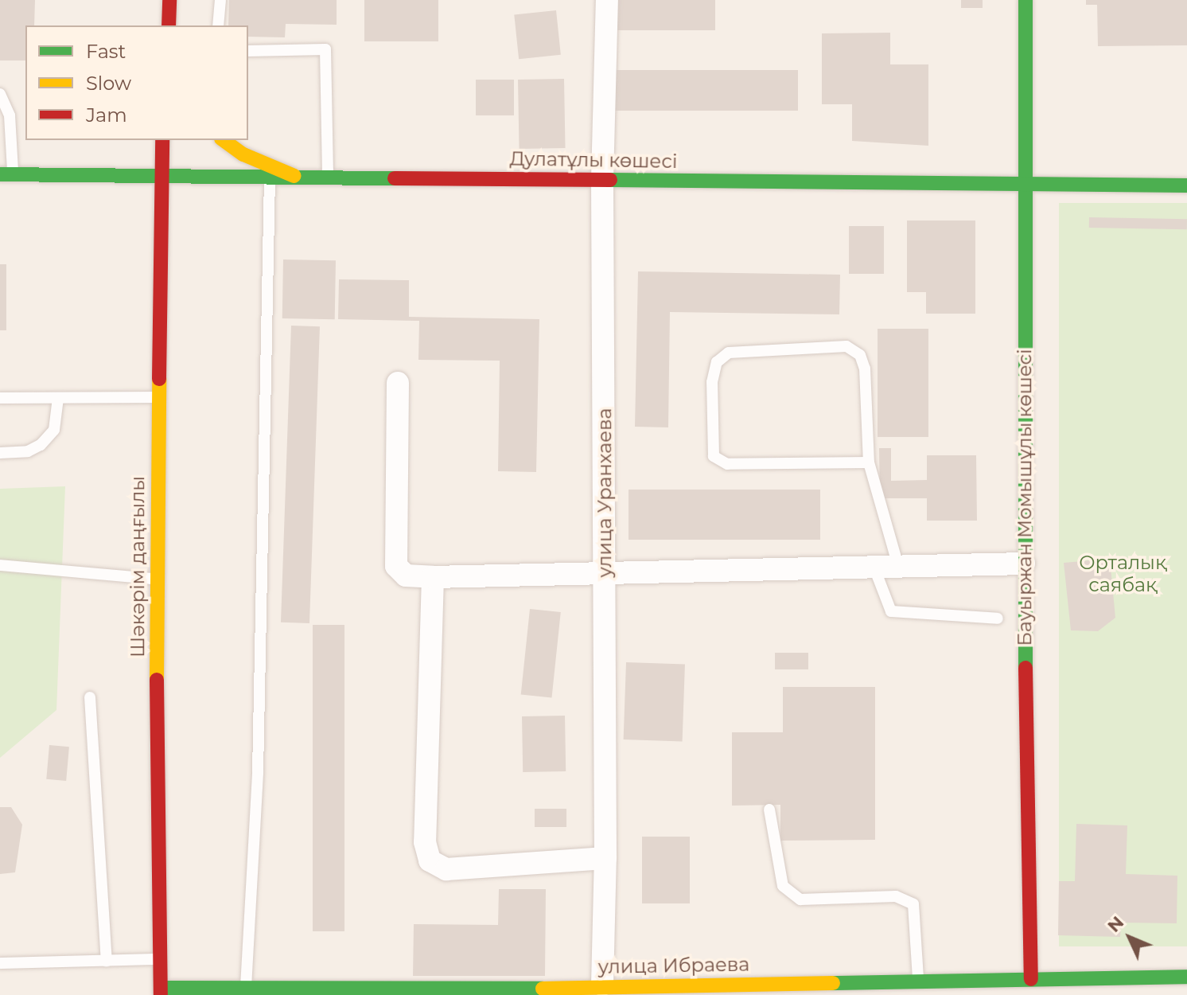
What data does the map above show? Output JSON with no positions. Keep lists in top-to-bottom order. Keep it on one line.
{"streets":{"street":["Дулатұлы көшесі","улица Уранхаева","Бауыржан Момышұлы көшесі","Шәкәрім даңғылы","улица Ибраева"]},"crossings":[["Дулатұлы көшесі","улица Уранхаева"],["Дулатұлы көшесі","Бауыржан Момышұлы көшесі"],["Дулатұлы көшесі","Шәкәрім даңғылы"],["улица Уранхаева","улица Ибраева"],["Бауыржан Момышұлы көшесі","улица Ибраева"],["Шәкәрім даңғылы","улица Ибраева"]],"parks":["Орталық саябақ"],"legend":["Fast","Slow","Jam"],"north":"top left"}
